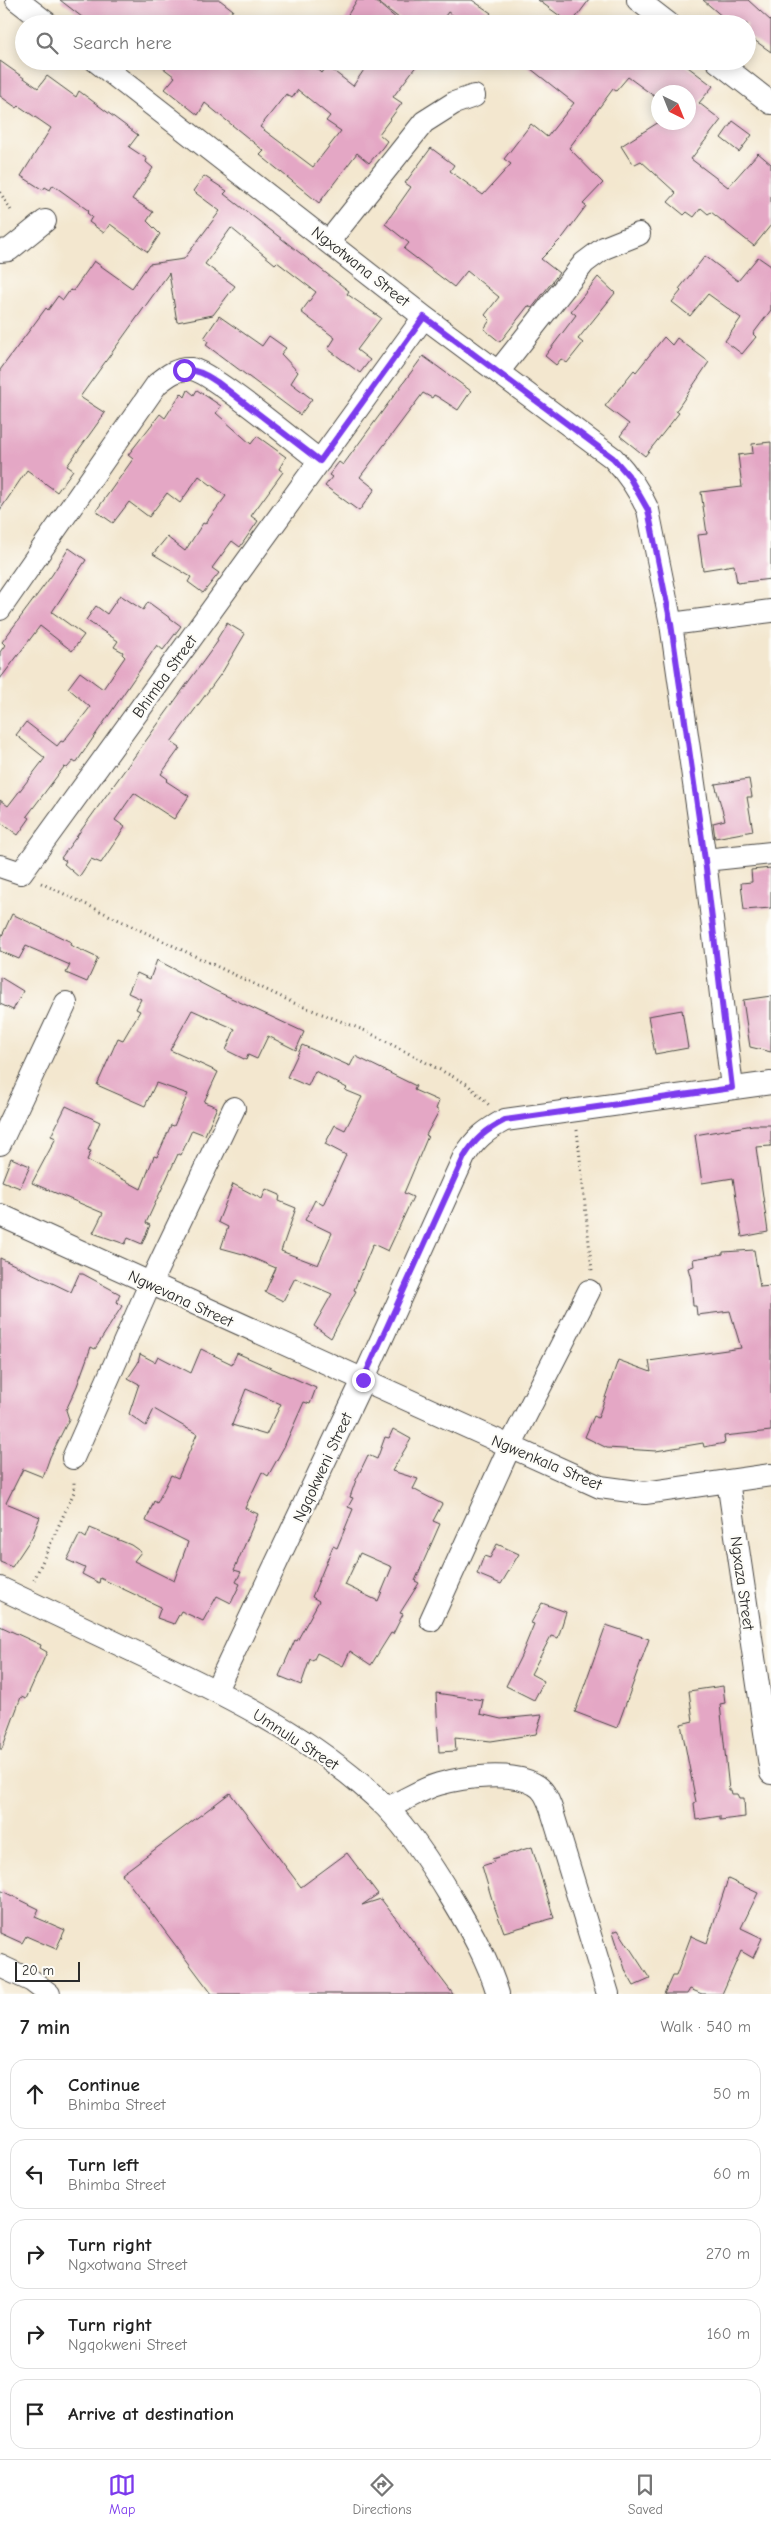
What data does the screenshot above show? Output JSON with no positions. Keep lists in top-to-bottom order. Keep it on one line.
{"streets":{"street":["Ngxotwana Street","Bhimba Street","Ngwevana Street","Ngwenkala Street","Ngqokweni Street","Ngxaza Street","Umnulu Street"]},"crossings":[["Ngxotwana Street","Bhimba Street"],["Ngxotwana Street","Ngqokweni Street"],["Ngwevana Street","Ngwenkala Street"],["Ngwevana Street","Ngqokweni Street"],["Ngwenkala Street","Ngqokweni Street"],["Ngwenkala Street","Ngxaza Street"],["Ngqokweni Street","Umnulu Street"]],"scale_bar":"20 m","north":"bottom right","page":{"search":"Search here","scale":"20 m","heading":["7 min","Walk · 540 m"],"list":[["Continue","Bhimba Street","50 m"],["Turn left","Bhimba Street","60 m"],["Turn right","Ngxotwana Street","270 m"],["Turn right","Ngqokweni Street","160 m"],"Arrive at destination"],"nav":["Map","Directions","Saved"]}}
